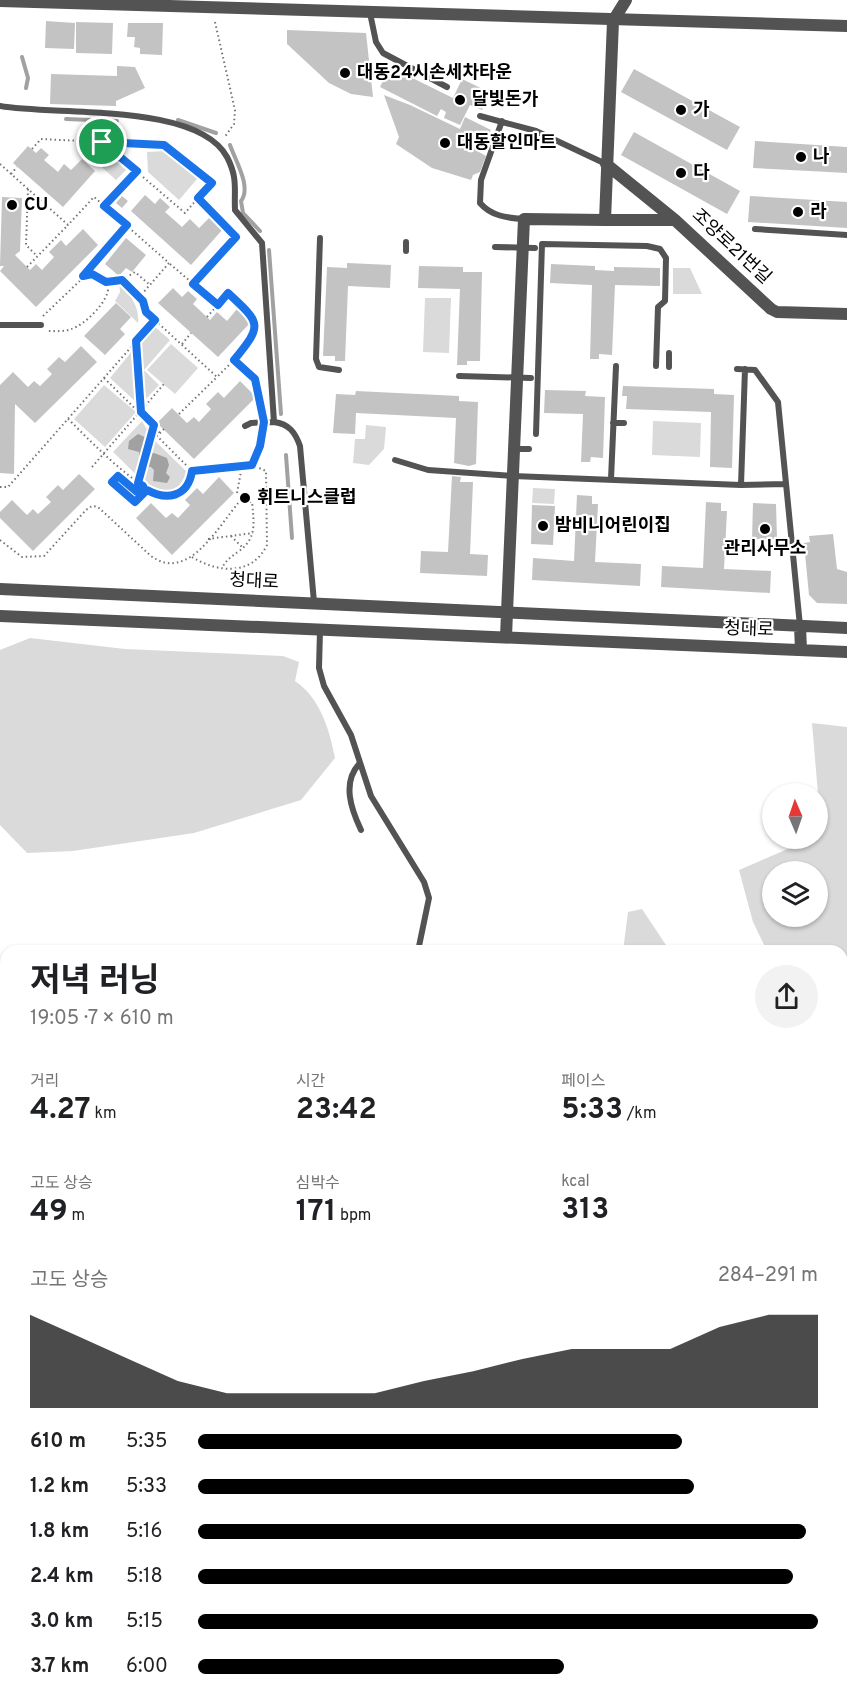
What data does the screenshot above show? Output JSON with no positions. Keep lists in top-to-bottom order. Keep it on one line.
{"streets":{"street":["조양로21번길","청대로"]},"places":["대동24시손세차타운","달빛돈가","가","대동할인마트","나","다","CU","라","휘트니스클럽","밤비니어린이집","관리사무소"],"north":"top","page":{"heading":["저녁 러닝","19:05 · 7 × 610 m"],"stats":[["거리","4.27 km"],["시간","23:42"],["페이스","5:33 /km"],["고도 상승","49 m"],["심박수","171 bpm"],["kcal","313"]],"chart":["고도 상승","284–291 m"],"list":[{"name":"610 m","note":"5:35"},{"name":"1.2 km","note":"5:33"},{"name":"1.8 km","note":"5:16"},{"name":"2.4 km","note":"5:18"},{"name":"3.0 km","note":"5:15"},{"name":"3.7 km","note":"6:00"}]}}
